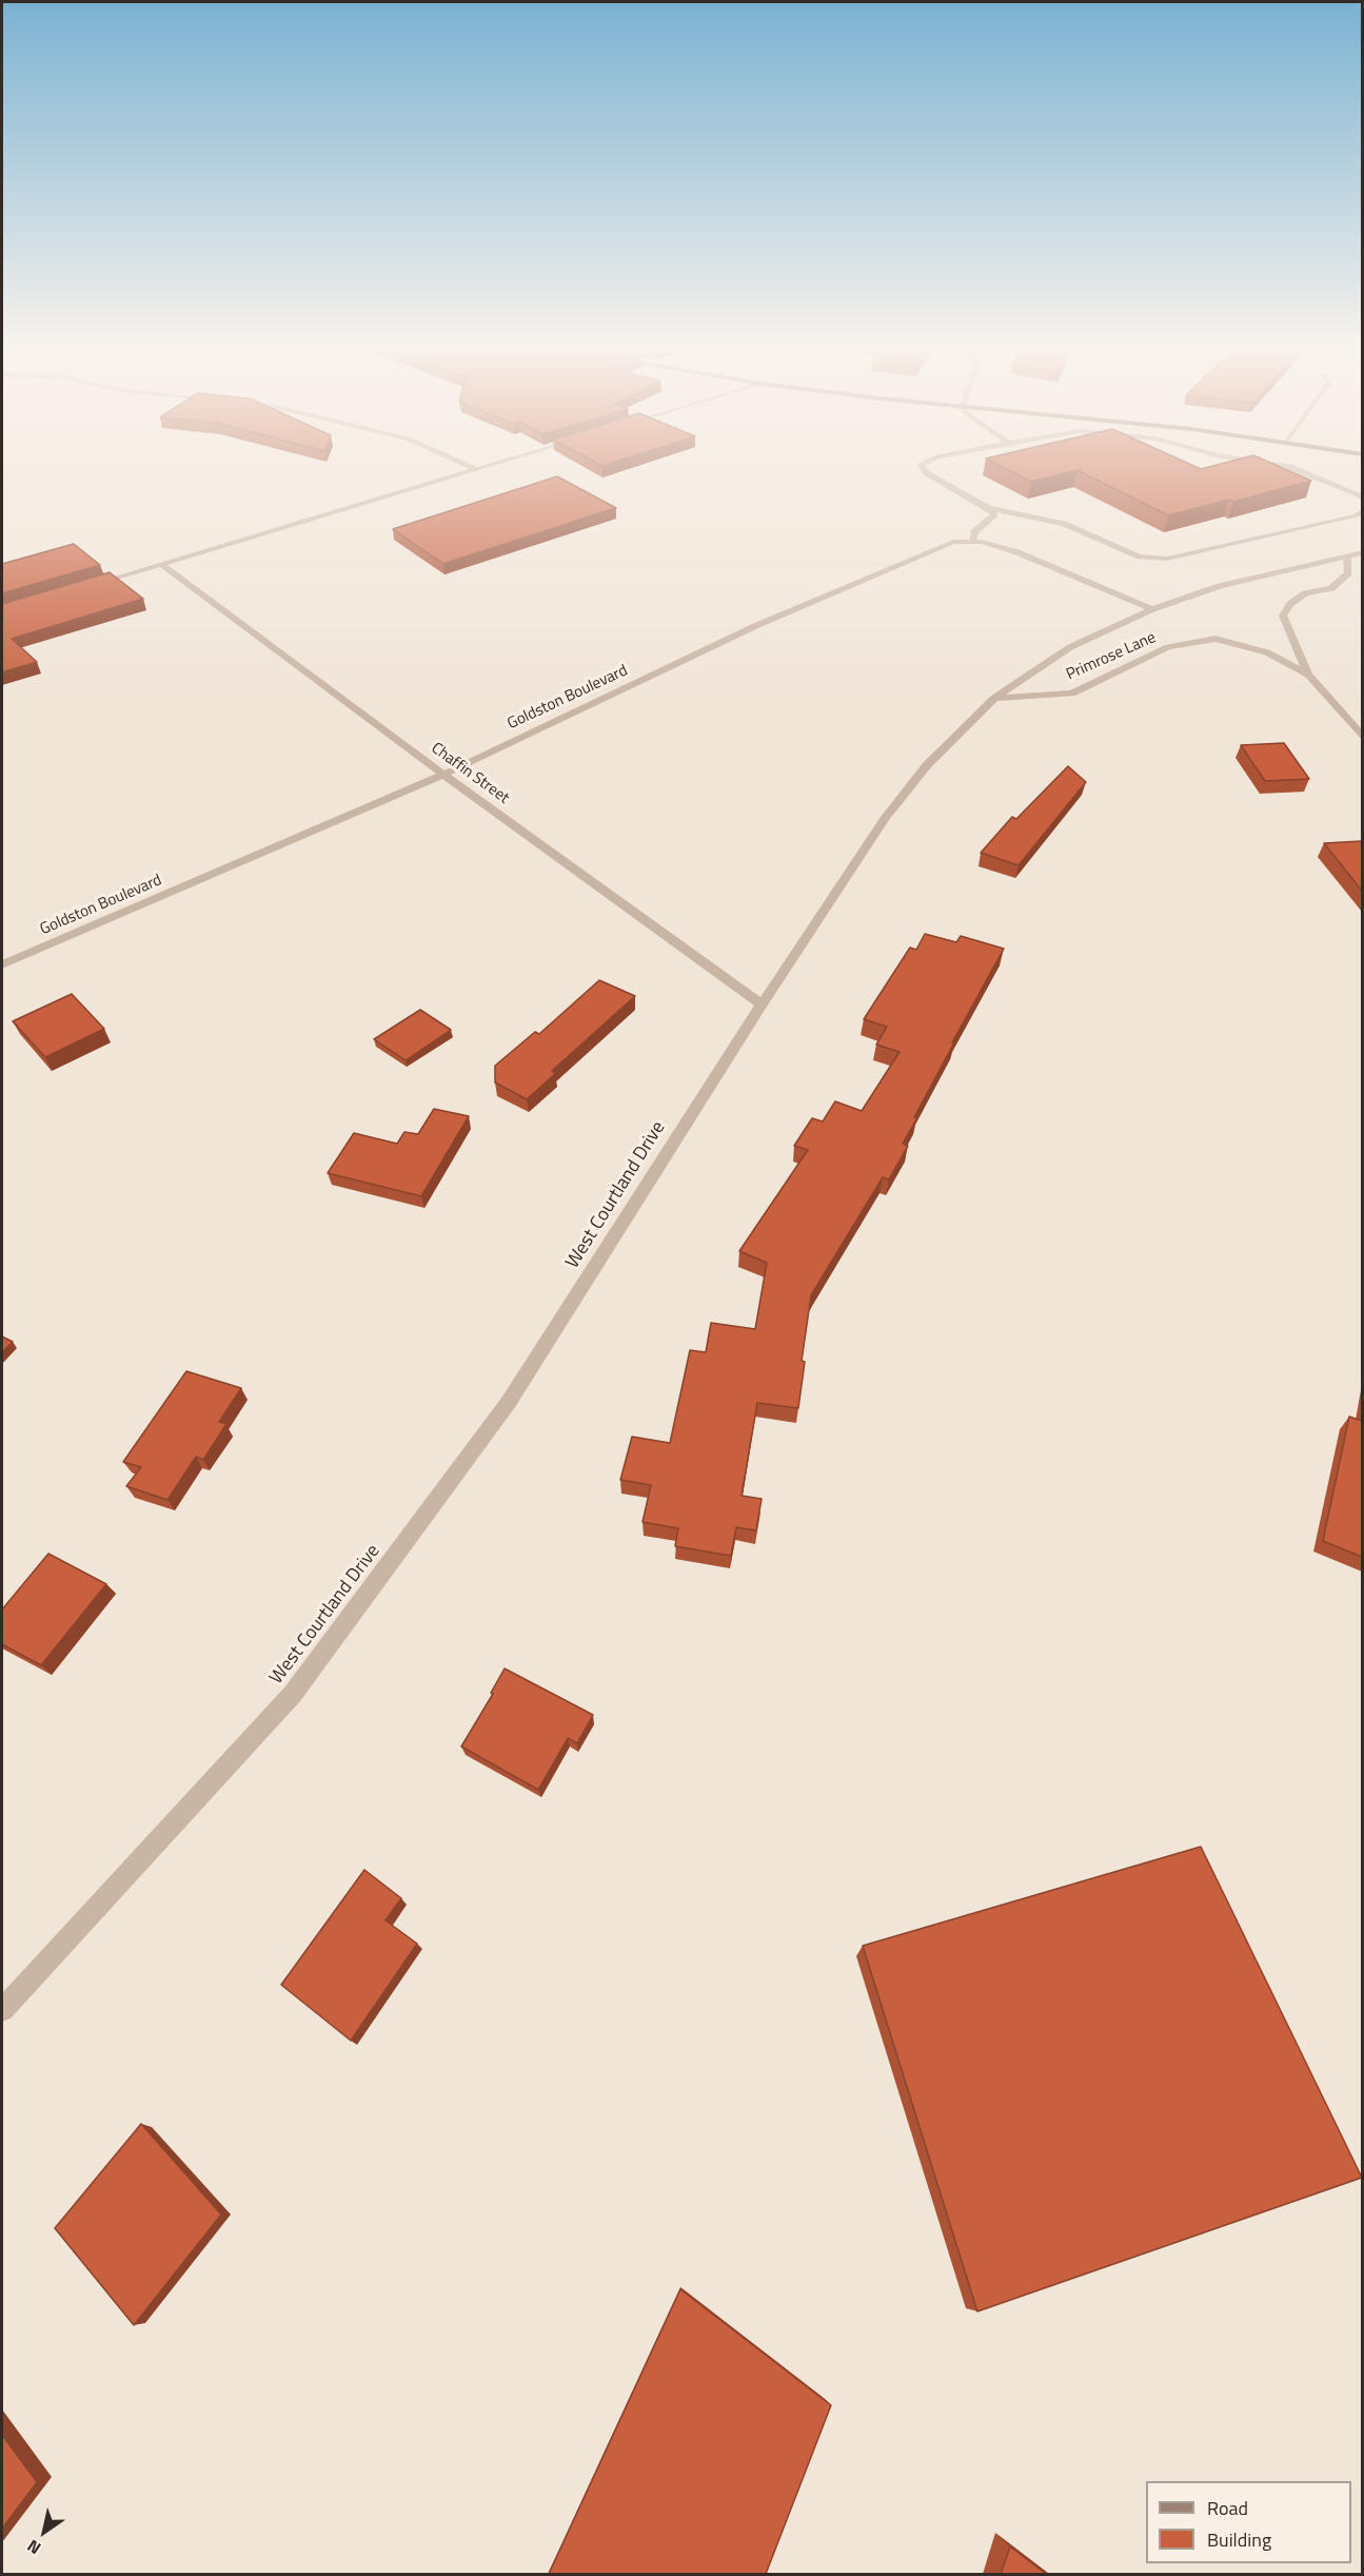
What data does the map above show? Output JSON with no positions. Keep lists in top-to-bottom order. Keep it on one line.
{"streets":{"street":["Primrose Lane","Goldston Boulevard","Chaffin Street","West Courtland Drive"]},"crossings":[["Primrose Lane","West Courtland Drive"],["Goldston Boulevard","Chaffin Street"],["Goldston Boulevard","West Courtland Drive"],["Chaffin Street","West Courtland Drive"]],"legend":["Road","Building"],"north":"bottom left"}
